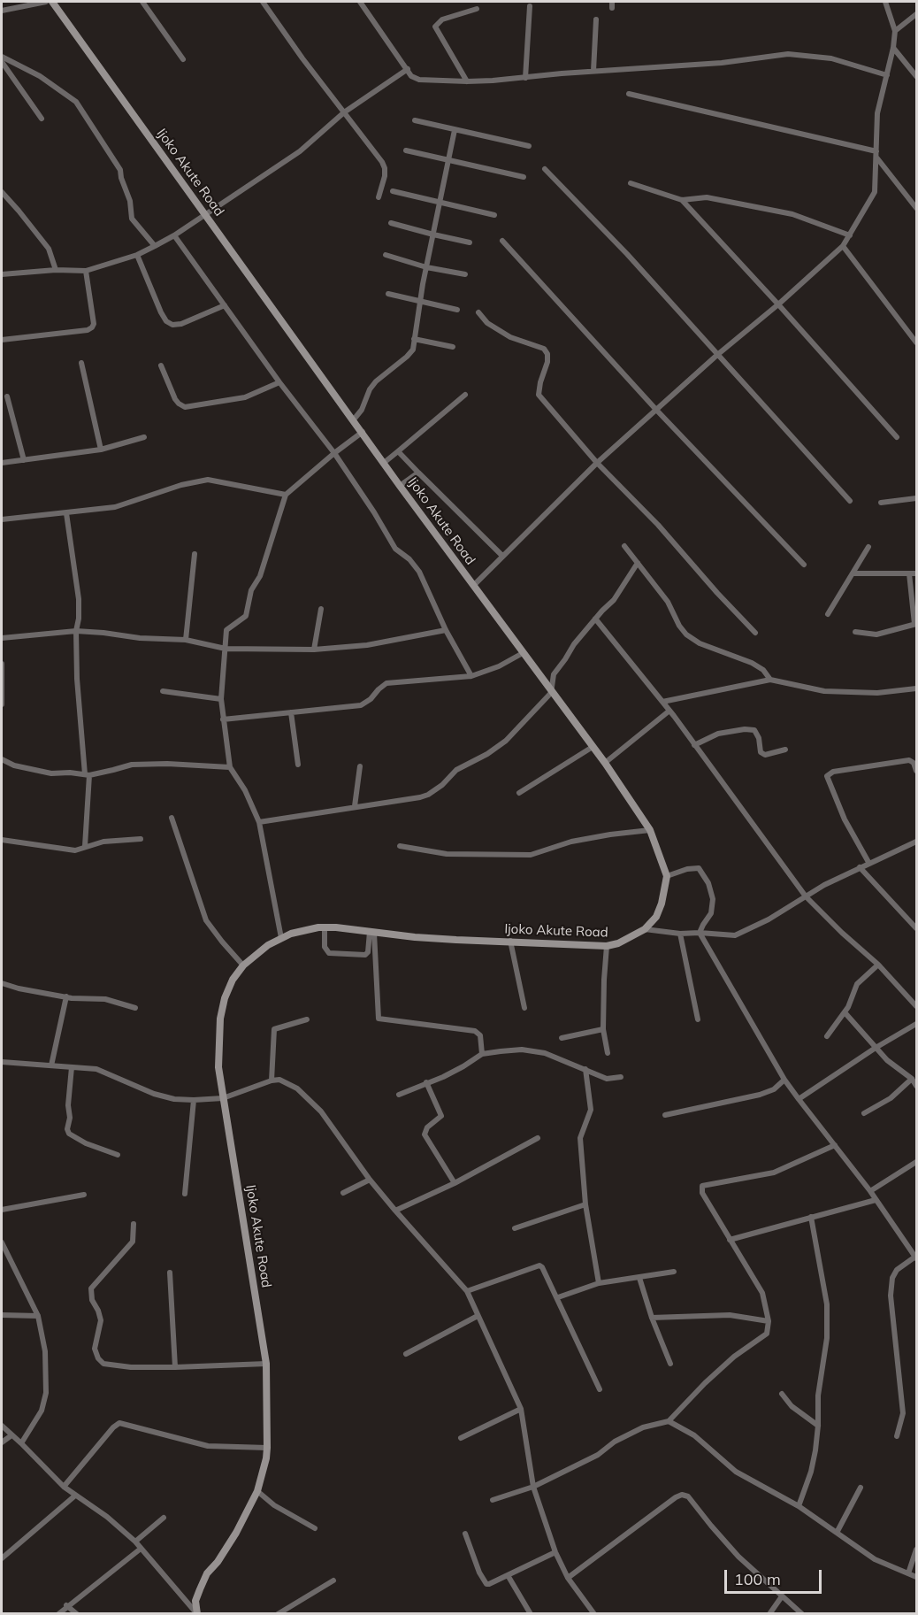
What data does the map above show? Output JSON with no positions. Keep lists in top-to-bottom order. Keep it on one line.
{"streets":{"main road":["Ijoko Akute Road"]},"scale_bar":"100 m"}
